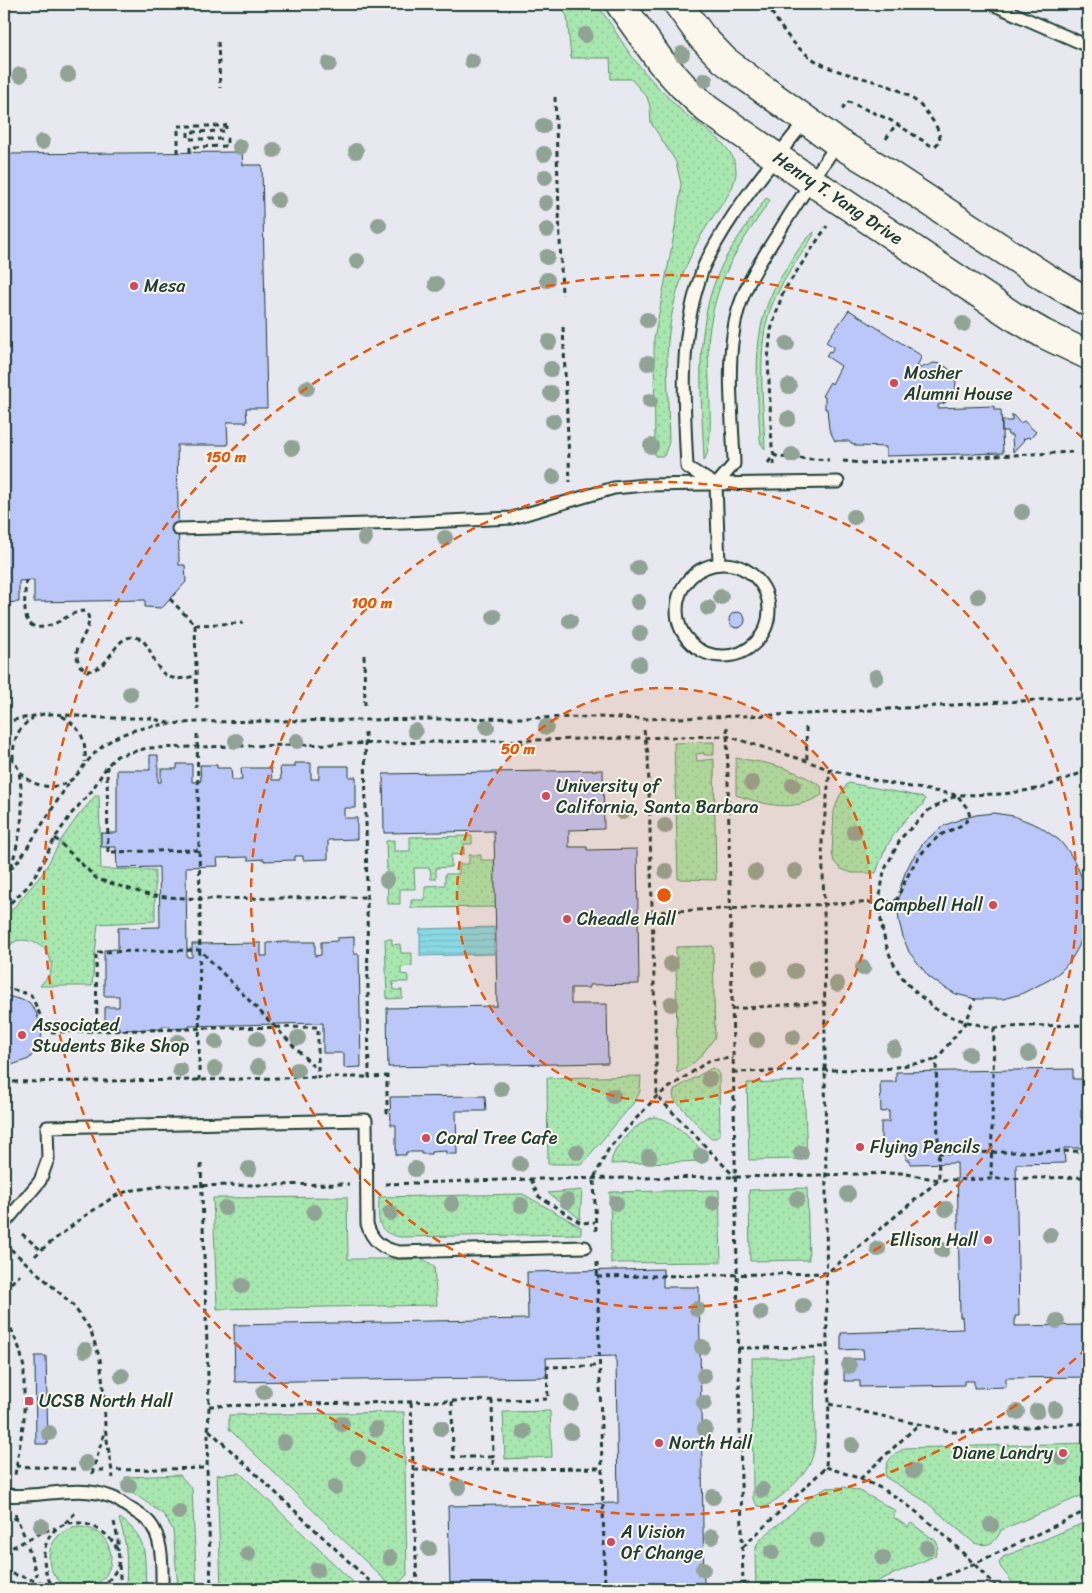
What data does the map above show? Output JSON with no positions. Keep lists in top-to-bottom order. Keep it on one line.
{"streets":{"main road":["Henry T. Yang Drive"]},"places":{"other":["Mesa","Mosher Alumni House","University of California, Santa Barbara","Campbell Hall","Cheadle Hall","Associated Students Bike Shop","Coral Tree Cafe","Flying Pencils","Ellison Hall","North Hall","Diane Landry","A Vision Of Change"],"transit":["UCSB North Hall"]},"rings":["150 m","100 m","50 m"]}
